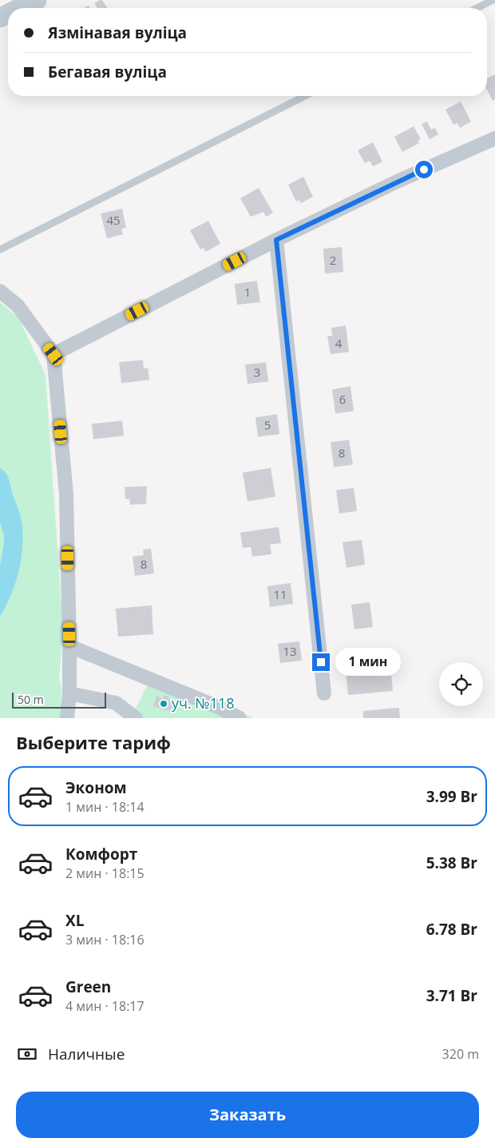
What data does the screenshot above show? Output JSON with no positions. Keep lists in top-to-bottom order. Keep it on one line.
{"places":["уч. №118"],"house_numbers":["45","2","1","4","3","6","5","8","8","11","13"],"scale_bar":"50 m","page":{"banner":["Язмінавая вуліца","Бегавая вуліца"],"bubble":"1 мин","scale":"50 m","heading":"Выберите тариф","list":[{"name":"Эконом","note":"1 мин · 18:14","value":"3.99 Br"},{"name":"Комфорт","note":"2 мин · 18:15","value":"5.38 Br"},{"name":"XL","note":"3 мин · 18:16","value":"6.78 Br"},{"name":"Green","note":"4 мин · 18:17","value":"3.71 Br"}],"pay":["Наличные","320 m"],"buttons":"Заказать"}}
